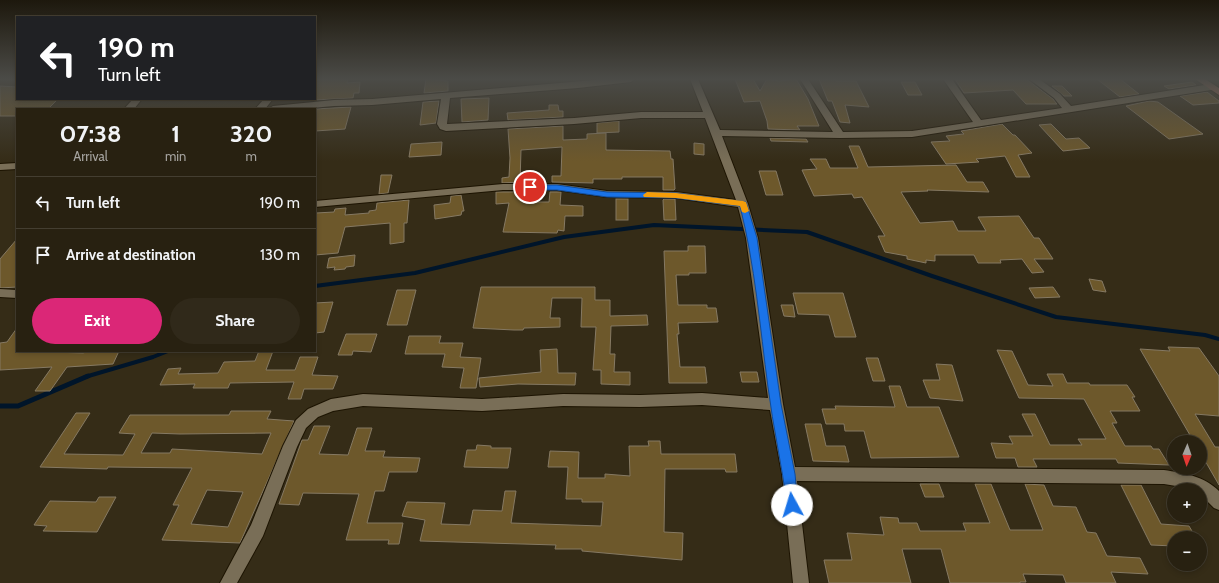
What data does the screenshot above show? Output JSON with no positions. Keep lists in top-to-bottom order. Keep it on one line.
{"north":"bottom","page":{"turn":["190 m","Turn left"],"eta":["07:38","Arrival","1","min","320","m"],"list":[{"name":"Turn left","value":"190 m"},{"name":"Arrive at destination","value":"130 m"}],"buttons":["Exit","Share"],"map_buttons":["+","−"]}}
